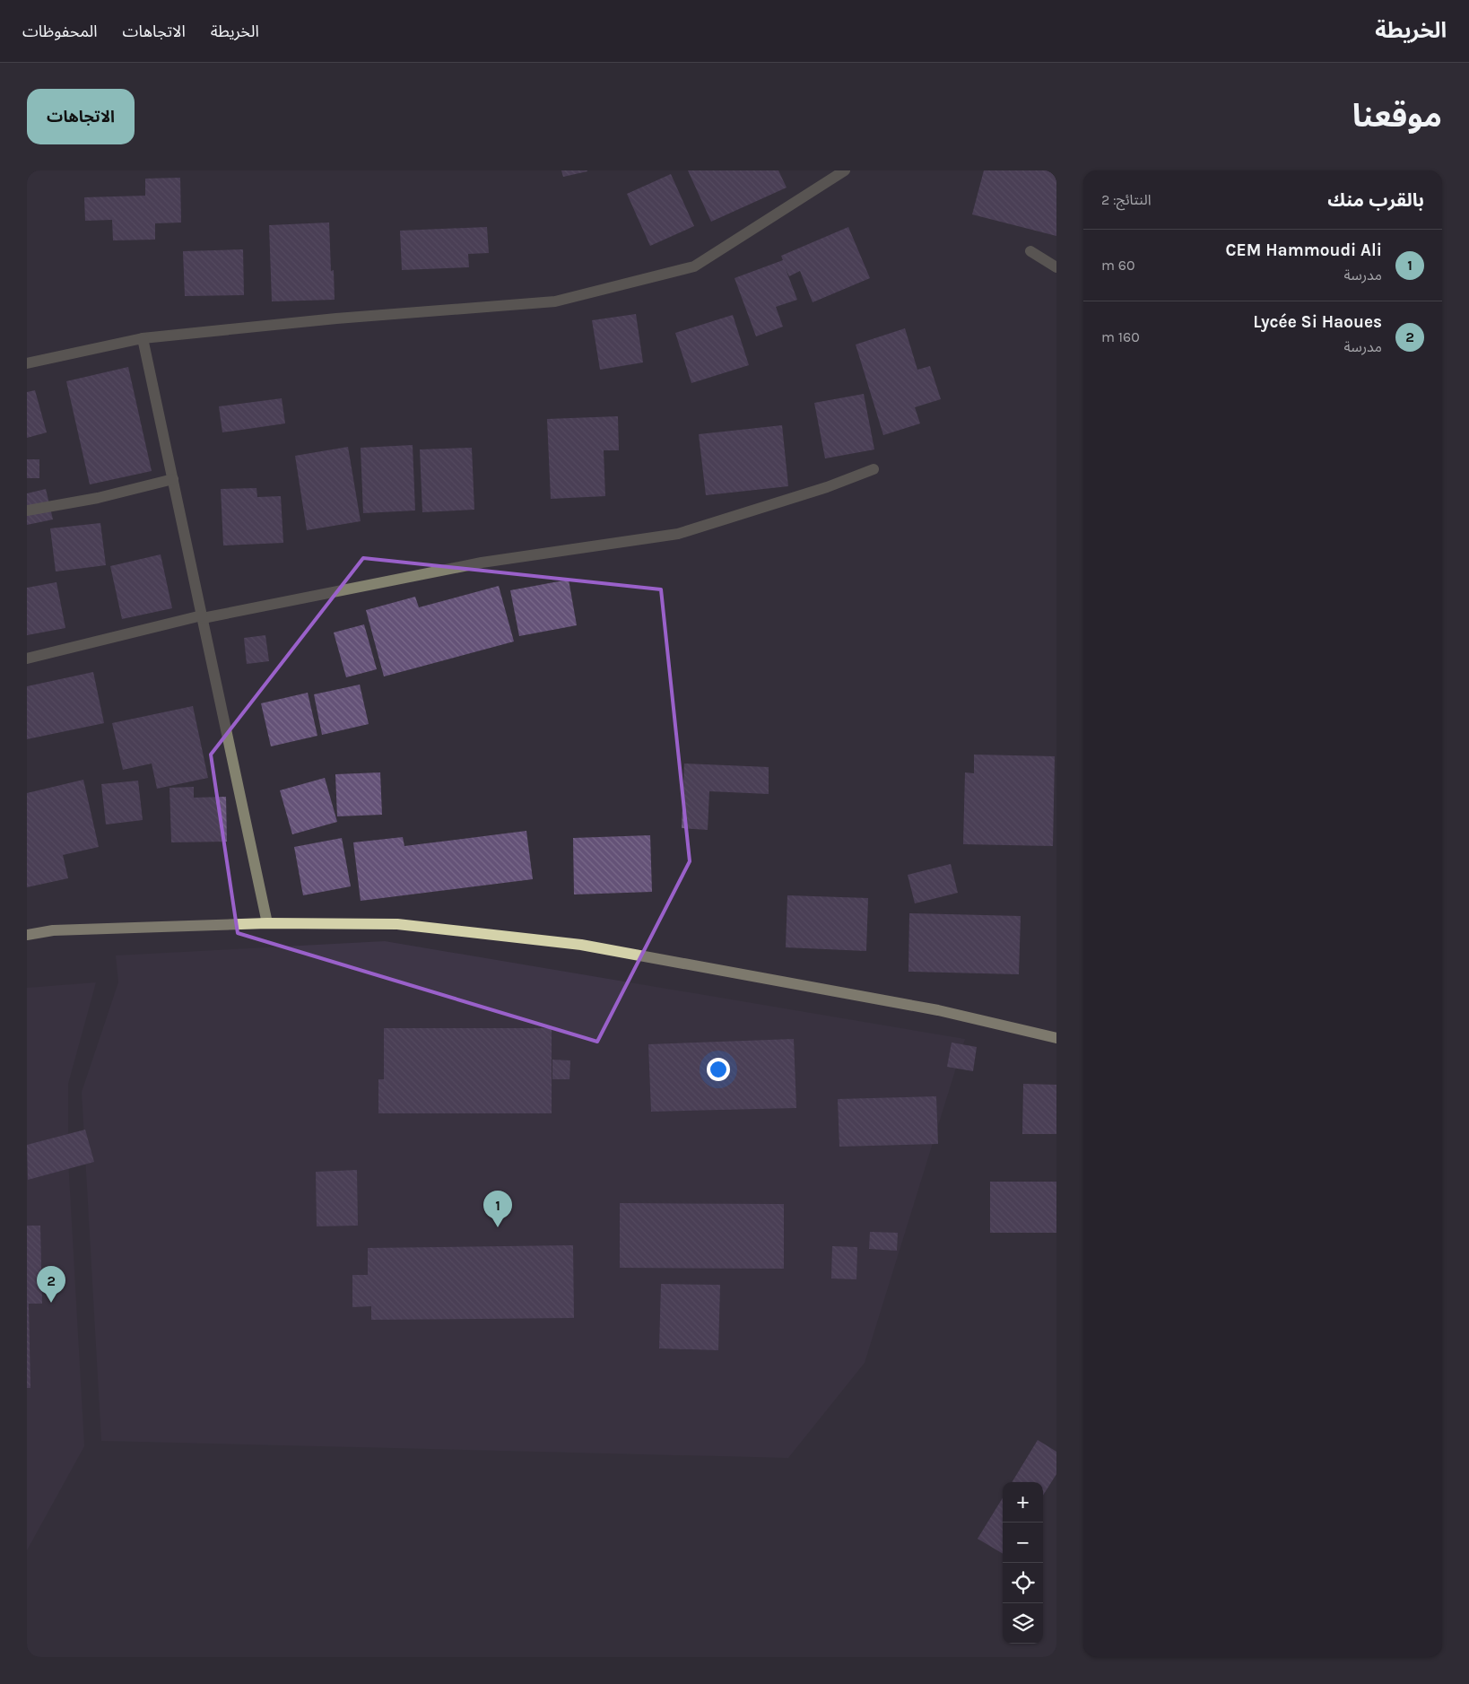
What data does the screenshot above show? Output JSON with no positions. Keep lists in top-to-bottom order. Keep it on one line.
{"page":{"header":"الخريطة","nav":["الخريطة","الاتجاهات","المحفوظات"],"title":"موقعنا","buttons":"الاتجاهات","heading":["بالقرب منك","النتائج: 2"],"list":[{"mark":"1","name":"CEM Hammoudi Ali","note":"مدرسة","value":"60 m"},{"mark":"2","name":"Lycée Si Haoues","note":"مدرسة","value":"160 m"}],"pins":["1","2"],"map_buttons":["+","−"]}}
